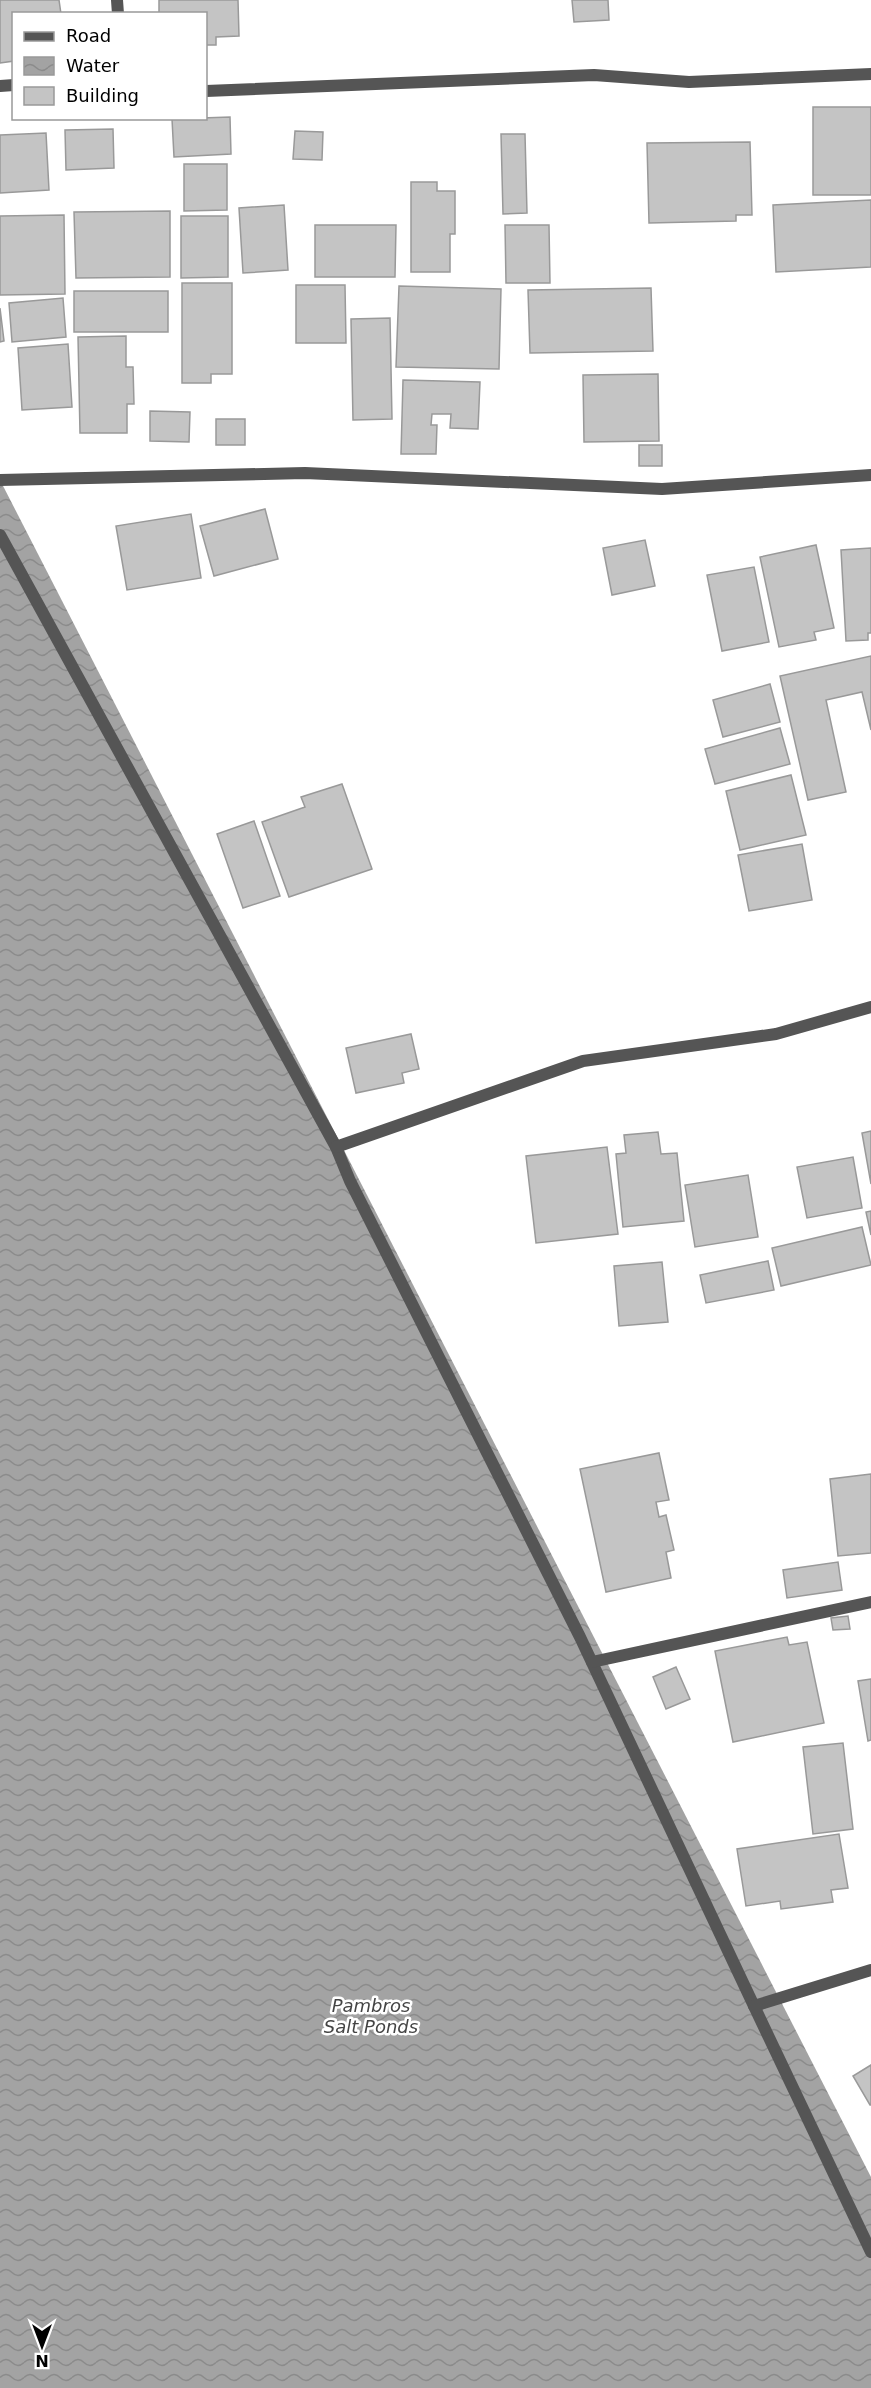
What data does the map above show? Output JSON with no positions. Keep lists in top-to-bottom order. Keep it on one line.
{"water":["Pambros Salt Ponds"],"legend":["Road","Water","Building"],"north":"bottom"}
